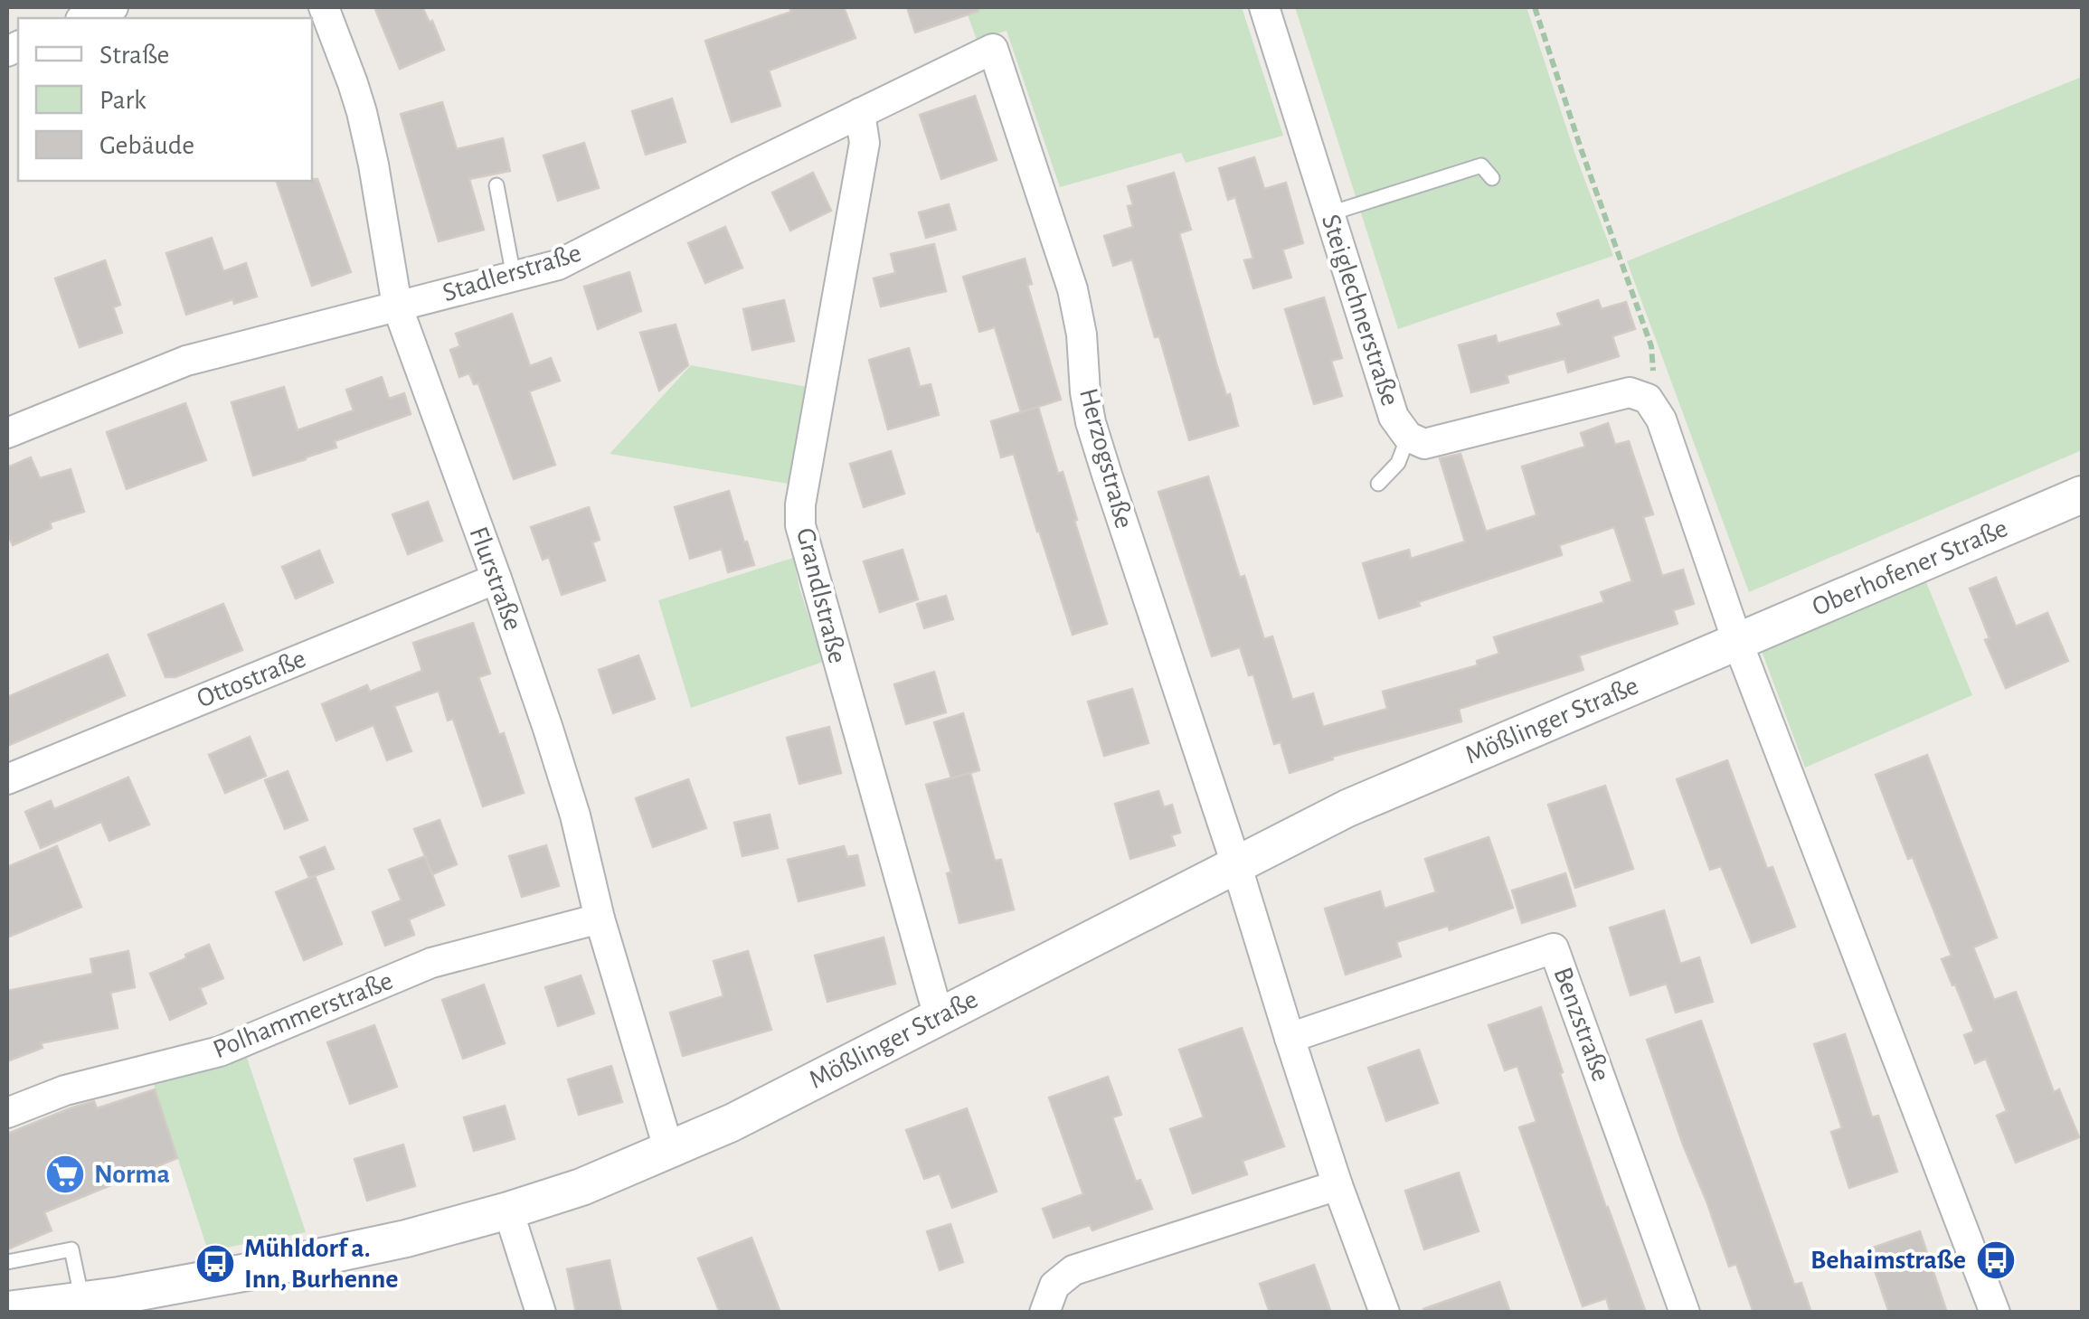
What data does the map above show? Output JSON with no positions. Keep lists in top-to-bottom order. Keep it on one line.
{"streets":{"street":["Stadlerstraße","Steiglechnerstraße","Herzogstraße","Oberhofener Straße","Flurstraße","Grandlstraße","Ottostraße","Mößlinger Straße","Polhammerstraße","Benzstraße"]},"crossings":[["Stadlerstraße","Herzogstraße"],["Stadlerstraße","Flurstraße"],["Stadlerstraße","Grandlstraße"],["Herzogstraße","Mößlinger Straße"],["Herzogstraße","Benzstraße"],["Oberhofener Straße","Mößlinger Straße"],["Flurstraße","Ottostraße"],["Flurstraße","Mößlinger Straße"],["Flurstraße","Polhammerstraße"],["Grandlstraße","Mößlinger Straße"]],"places":{"supermarket":["Norma"],"bus stop":["Behaimstraße","Mühldorf a. Inn, Burhenne"]},"legend":["Straße","Park","Gebäude"]}
